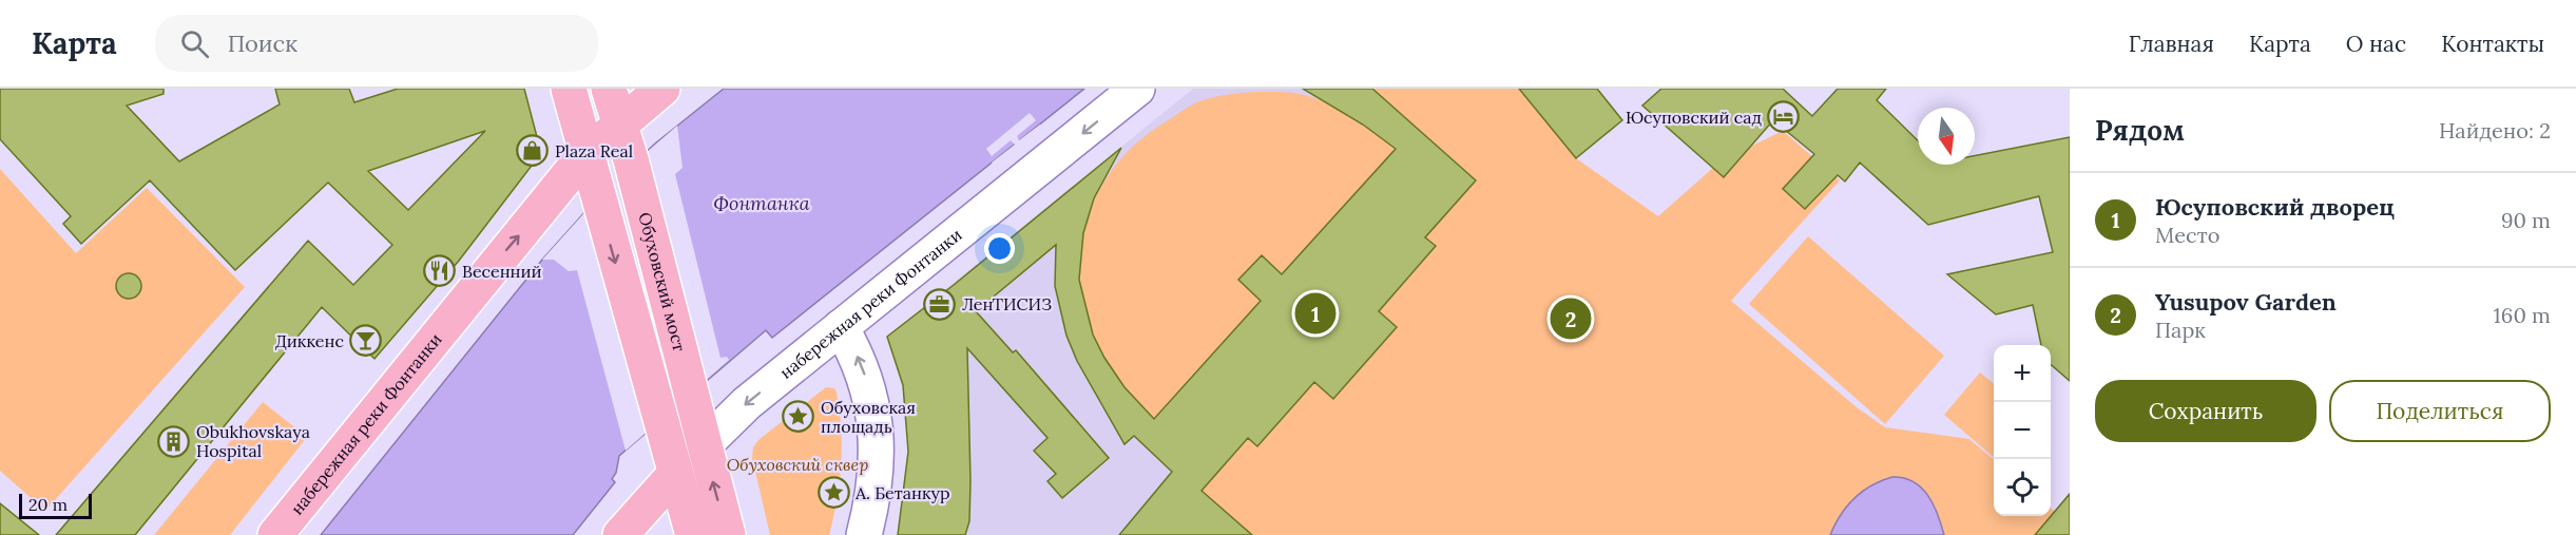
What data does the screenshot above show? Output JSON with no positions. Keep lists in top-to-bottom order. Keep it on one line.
{"streets":{"main road":["Обуховский мост","набережная реки Фонтанки"]},"crossings":[["Обуховский мост","набережная реки Фонтанки"]],"water":["Фонтанка"],"parks":["Обуховский сквер"],"places":{"hotel":["Юсуповский сад"],"shop":["Plaza Real"],"restaurant":["Весенний"],"office":["ЛенТИСИЗ"],"bar":["Диккенс"],"place":["Обуховская площадь","А. Бетанкур"],"building":["Obukhovskaya Hospital"]},"scale_bar":"20 m","north":"bottom","page":{"header":"Карта","search":"Поиск","nav":["Главная","Карта","О нас","Контакты"],"heading":["Рядом","Найдено: 2"],"list":[{"mark":"1","name":"Юсуповский дворец","note":"Место","value":"90 m"},{"mark":"2","name":"Yusupov Garden","note":"Парк","value":"160 m"}],"pins":["1","2"],"map_buttons":["+","−"],"buttons":["Сохранить","Поделиться"],"scale":"20 m"}}
